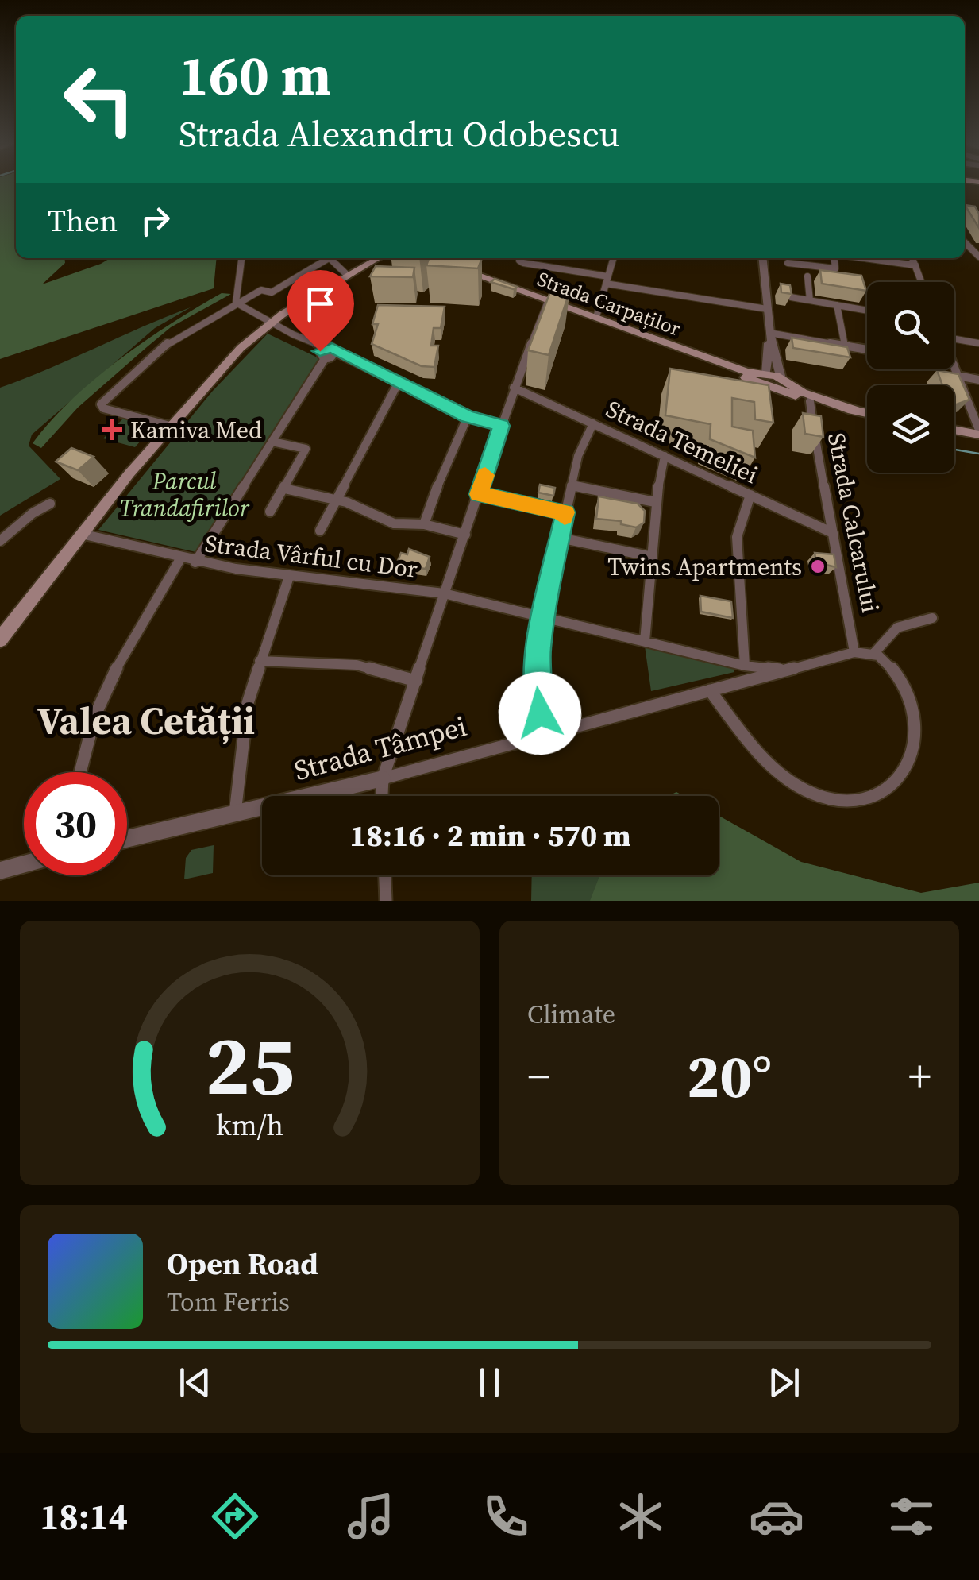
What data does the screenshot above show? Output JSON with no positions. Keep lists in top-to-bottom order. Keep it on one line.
{"streets":{"main road":["Strada Carpaților"],"street":["Strada Temeliei","Strada Calcarului","Strada Vârful cu Dor","Strada Tâmpei"]},"crossings":[["Strada Carpaților","Strada Calcarului"],["Strada Temeliei","Strada Calcarului"],["Strada Calcarului","Strada Tâmpei"],["Strada Vârful cu Dor","Strada Tâmpei"]],"districts":["Valea Cetății"],"parks":["Parcul Trandafirilor"],"places":{"health":["Kamiva Med"],"other":["Twins Apartments"]},"page":{"turn":["160 m","Strada Alexandru Odobescu"],"then":"Then","limit":"30","trip":"18:16 · 2 min · 570 m","tile":"Climate","heat":["−","20°","+"],"song":["Open Road","Tom Ferris"],"tabs":"18:14","gauge":["25","km/h"]}}
